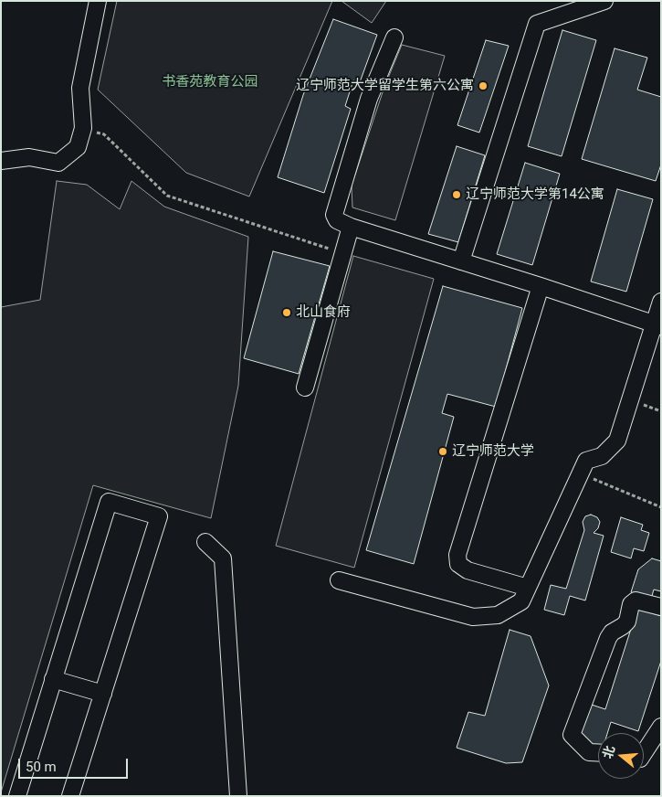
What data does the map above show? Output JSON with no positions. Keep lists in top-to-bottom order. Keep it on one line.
{"parks":["书香苑教育公园"],"places":["辽宁师范大学留学生第六公寓","辽宁师范大学第14公寓","北山食府","辽宁师范大学"],"scale_bar":"50 m","north":"left"}
